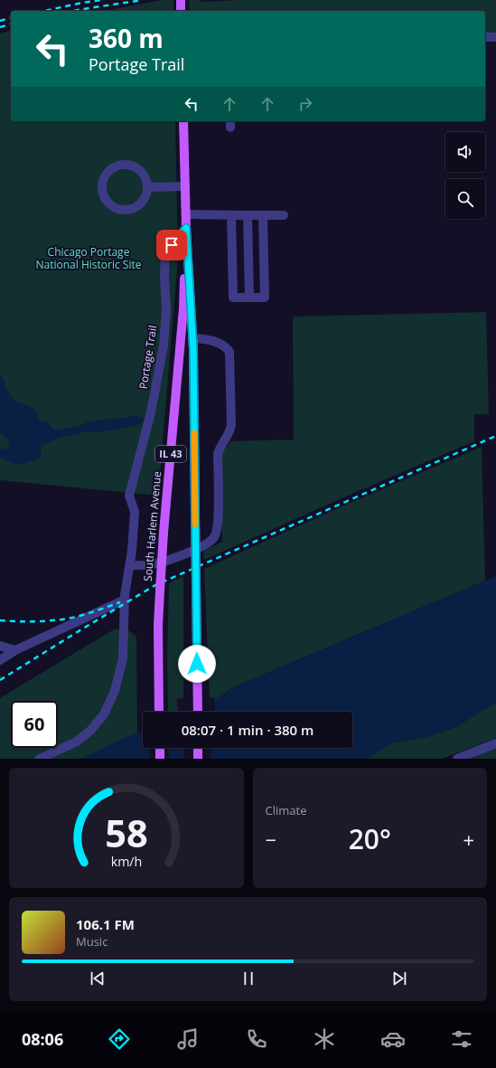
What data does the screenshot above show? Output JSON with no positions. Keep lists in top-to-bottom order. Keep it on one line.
{"streets":{"main road":["IL 43","South Harlem Avenue"],"street":["Portage Trail"]},"crossings":[["Portage Trail","South Harlem Avenue"]],"parks":["Chicago Portage National Historic Site"],"page":{"turn":["360 m","Portage Trail"],"limit":"60","trip":"08:07 · 1 min · 380 m","tile":"Climate","heat":["−","20°","+"],"song":["106.1 FM","Music"],"tabs":"08:06","gauge":["58","km/h"]}}
